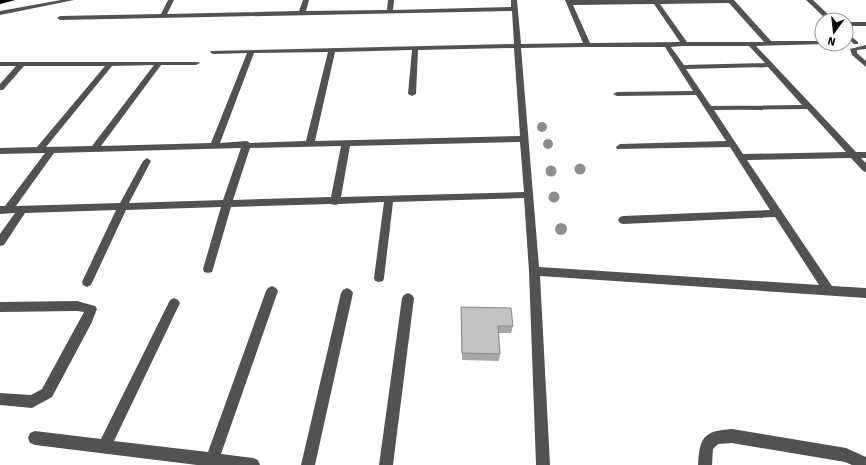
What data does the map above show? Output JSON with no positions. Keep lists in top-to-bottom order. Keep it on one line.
{"north":"bottom"}
